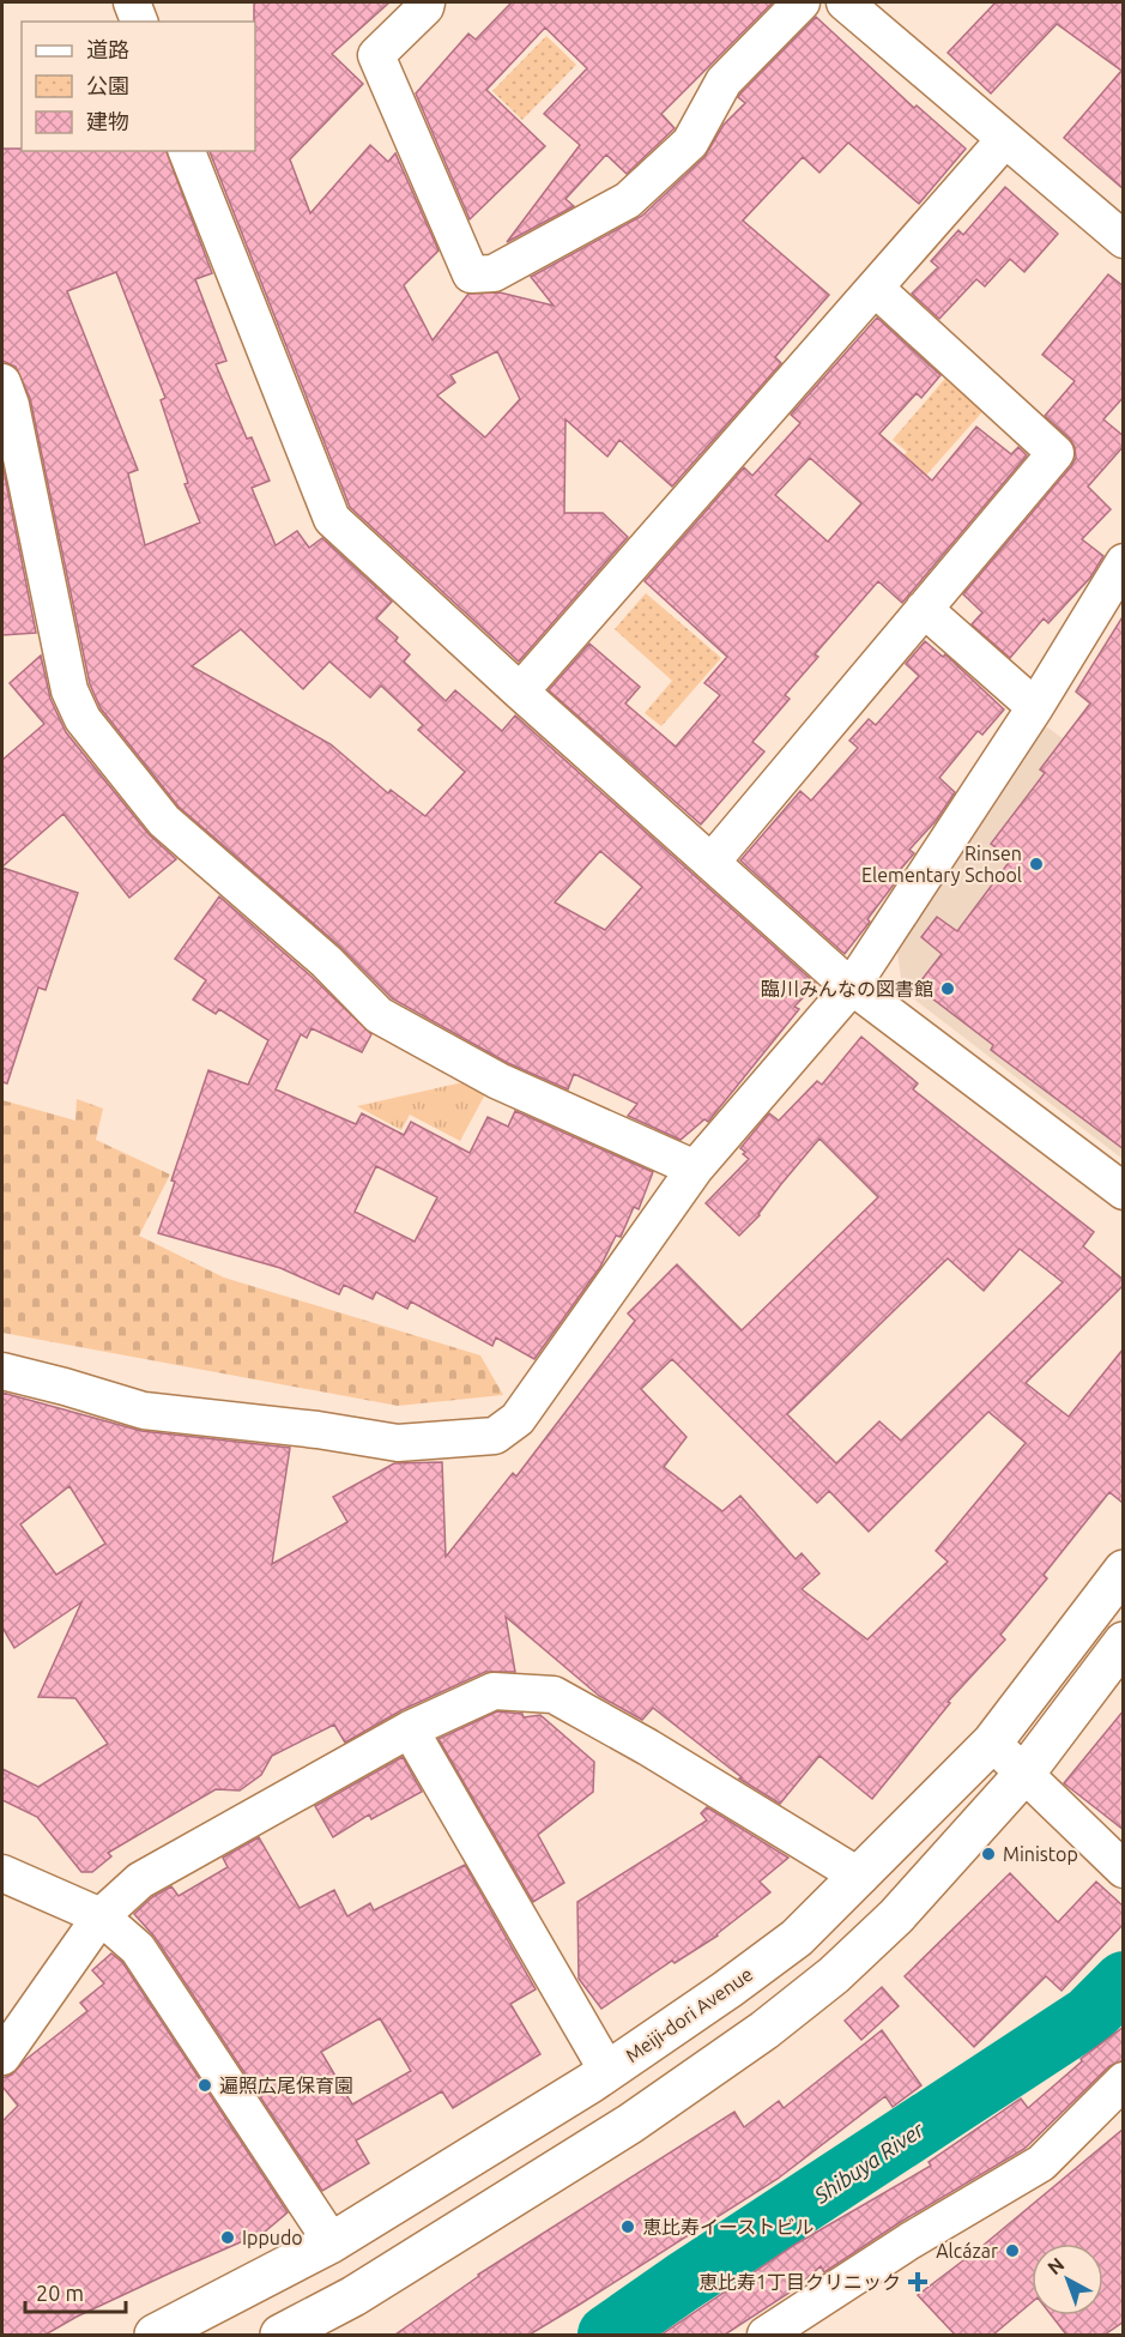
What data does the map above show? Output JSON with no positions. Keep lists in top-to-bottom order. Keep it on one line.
{"streets":{"main road":["Meiji-dori Avenue"]},"water":["Shibuya River"],"places":{"other":["Rinsen Elementary School","臨川みんなの図書館","Ministop","遍照広尾保育園","恵比寿イーストビル","Ippudo","Alcázar"],"health":["恵比寿1丁目クリニック"]},"legend":["道路","公園","建物"],"scale_bar":"20 m","north":"top left"}
